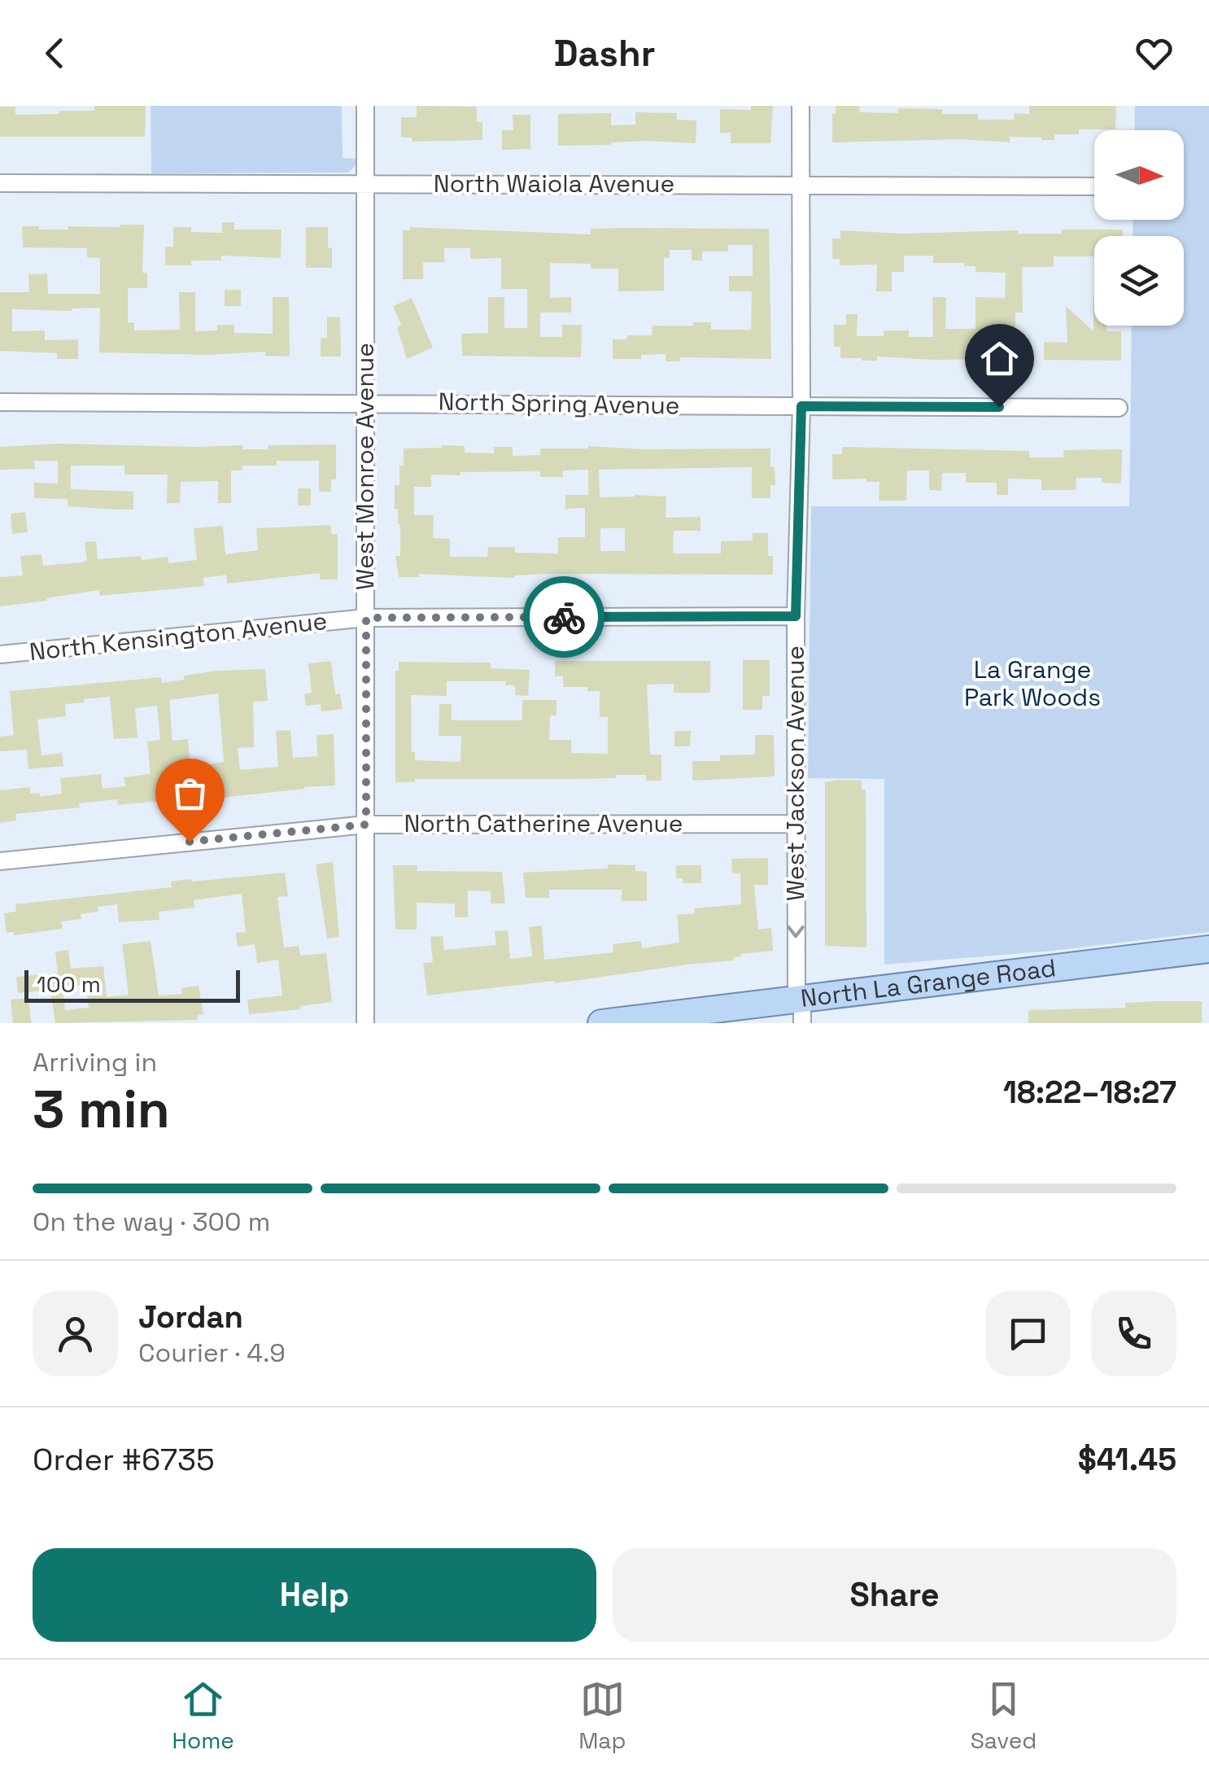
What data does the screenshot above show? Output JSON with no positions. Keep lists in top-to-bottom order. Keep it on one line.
{"streets":{"main road":["North La Grange Road"],"street":["North Waiola Avenue","North Spring Avenue","West Monroe Avenue","North Kensington Avenue","West Jackson Avenue","North Catherine Avenue"]},"crossings":[["North Waiola Avenue","West Monroe Avenue"],["North Waiola Avenue","West Jackson Avenue"],["North Spring Avenue","West Monroe Avenue"],["North Spring Avenue","West Jackson Avenue"],["West Monroe Avenue","North Kensington Avenue"],["West Monroe Avenue","North Catherine Avenue"],["North Kensington Avenue","West Jackson Avenue"],["West Jackson Avenue","North Catherine Avenue"],["West Jackson Avenue","North La Grange Road"]],"parks":["La Grange Park Woods"],"scale_bar":"100 m","north":"right","page":{"header":"Dashr","scale":"100 m","heading":["3 min","Arriving in","18:22–18:27"],"panel":["Jordan","Courier · 4.9","Order #6735","$41.45"],"bar":"On the way · 300 m","buttons":["Help","Share"],"tabs":["Home","Map","Saved"]}}
